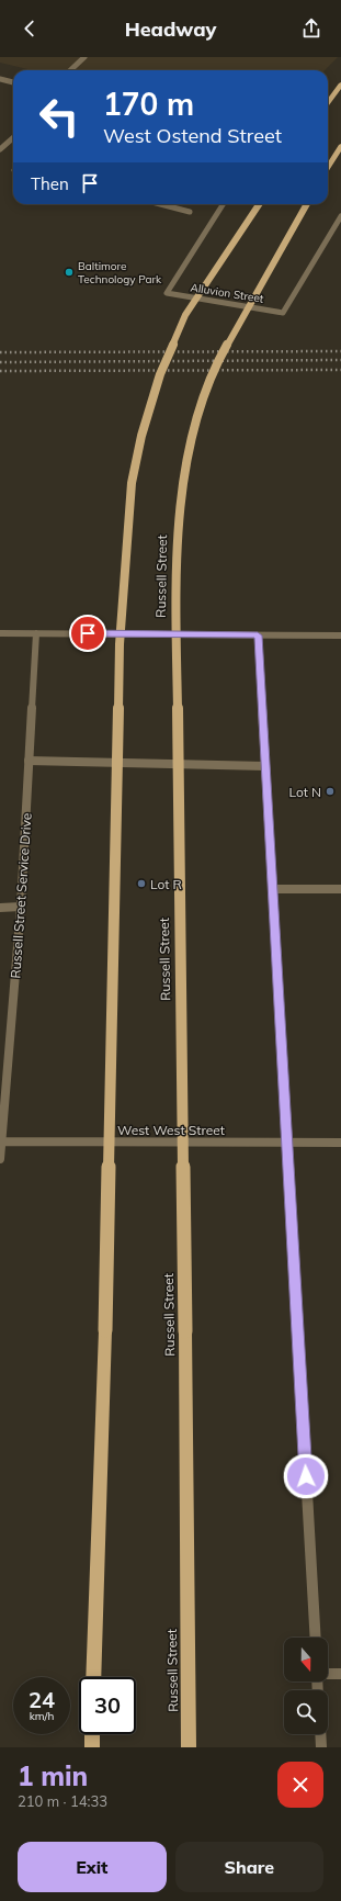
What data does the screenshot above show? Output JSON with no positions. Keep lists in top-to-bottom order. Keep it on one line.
{"streets":{"main road":["Russell Street"],"street":["Alluvion Street","Russell Street Service Drive","West West Street"]},"crossings":[["Russell Street Service Drive","West West Street"]],"places":["Baltimore Technology Park","Lot N","Lot R"],"north":"bottom","page":{"header":"Headway","turn":["170 m","West Ostend Street"],"then":"Then","speed":"24 km/h","limit":"30","heading":["1 min","210 m · 14:33"],"buttons":["Exit","Share"]}}
